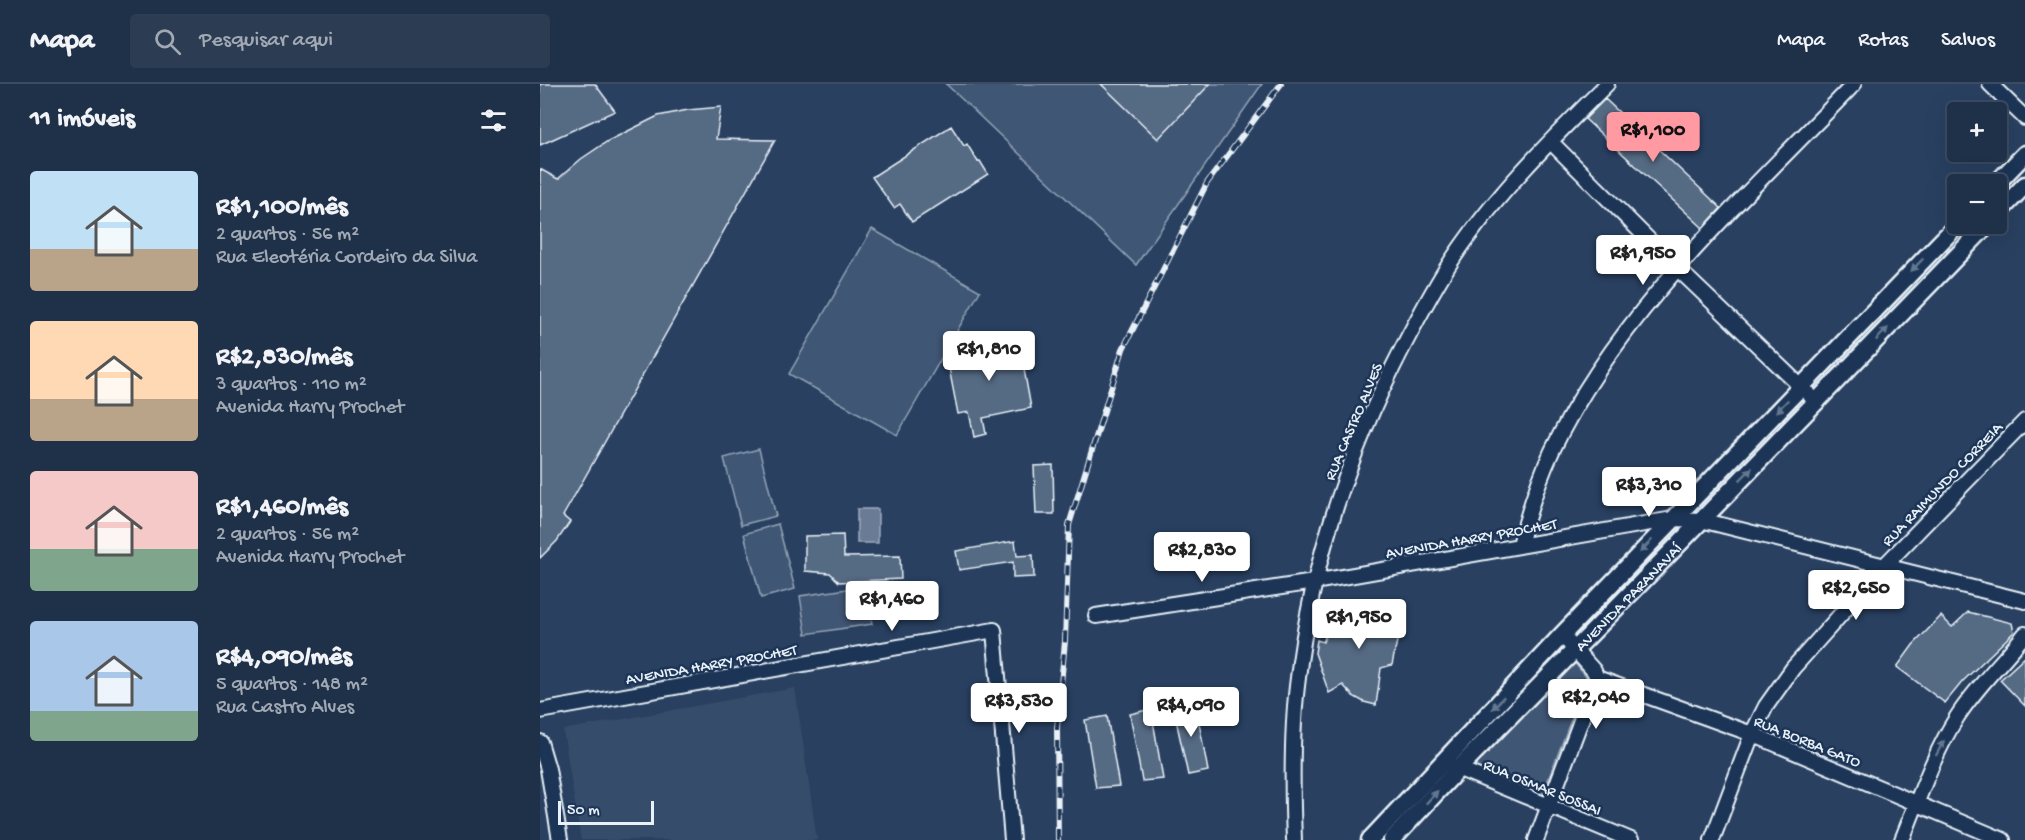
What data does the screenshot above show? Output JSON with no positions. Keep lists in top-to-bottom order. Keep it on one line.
{"streets":{"main road":["AVENIDA PARANAVAÍ"],"street":["RUA CASTRO ALVES","RUA RAIMUNDO CORREIA","AVENIDA HARRY PROCHET","RUA BORBA GATO","RUA OSMAR SOSSAI"]},"crossings":[["RUA CASTRO ALVES","AVENIDA HARRY PROCHET"],["RUA RAIMUNDO CORREIA","AVENIDA HARRY PROCHET"],["RUA RAIMUNDO CORREIA","RUA BORBA GATO"],["AVENIDA HARRY PROCHET","AVENIDA PARANAVAÍ"],["AVENIDA PARANAVAÍ","RUA OSMAR SOSSAI"]],"scale_bar":"50 m","page":{"header":"Mapa","search":"Pesquisar aqui","nav":["Mapa","Rotas","Salvos"],"heading":"11 imóveis","map_buttons":["+","−"],"price":["R$1,100","R$1,950","R$1,810","R$3,310","R$2,830","R$2,650","R$1,460","R$1,950","R$2,040","R$3,530","R$4,090"],"list":[{"name":"R$1,100/mês","note":"2 quartos · 56 m² · Rua Eleotéria Cordeiro da Silva"},{"name":"R$2,830/mês","note":"3 quartos · 110 m² · Avenida Harry Prochet"},{"name":"R$1,460/mês","note":"2 quartos · 56 m² · Avenida Harry Prochet"},{"name":"R$4,090/mês","note":"5 quartos · 148 m² · Rua Castro Alves"}],"scale":"50 m"}}
